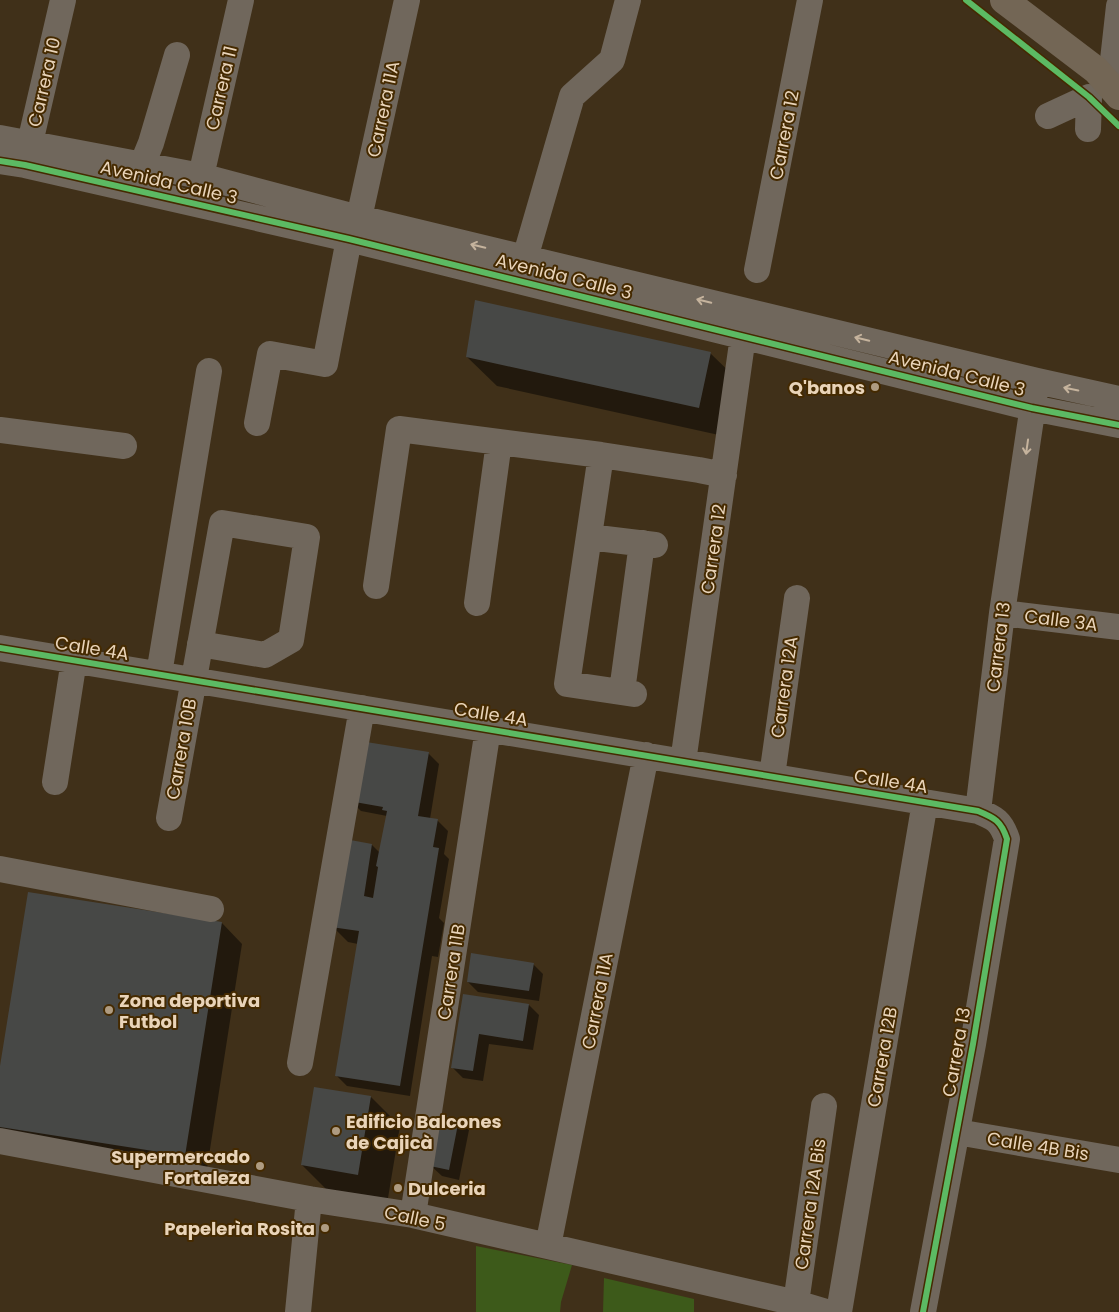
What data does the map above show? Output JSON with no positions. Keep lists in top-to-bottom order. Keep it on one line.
{"streets":{"street":["Carrera 10","Carrera 11","Carrera 11A","Carrera 12","Avenida Calle 3","Calle 3A","Carrera 13","Calle 4A","Carrera 12A","Carrera 10B","Carrera 11B","Carrera 12B","Calle 4B Bis","Carrera 12A Bis","Calle 5"]},"crossings":[["Carrera 10","Avenida Calle 3"],["Carrera 11","Avenida Calle 3"],["Carrera 11A","Avenida Calle 3"],["Carrera 11A","Calle 4A"],["Carrera 11A","Calle 5"],["Carrera 12","Avenida Calle 3"],["Carrera 12","Calle 4A"],["Avenida Calle 3","Carrera 13"],["Calle 3A","Carrera 13"],["Carrera 13","Calle 4A"],["Carrera 13","Calle 4B Bis"],["Calle 4A","Carrera 12A"],["Calle 4A","Carrera 10B"],["Calle 4A","Carrera 11B"],["Calle 4A","Carrera 12B"],["Carrera 11B","Calle 5"],["Carrera 12A Bis","Calle 5"]],"places":["Q'banos","Zona deportiva Futbol","Edificio Balcones de Cajicà","Supermercado Fortaleza","Dulceria","Papelerìa Rosita"]}
